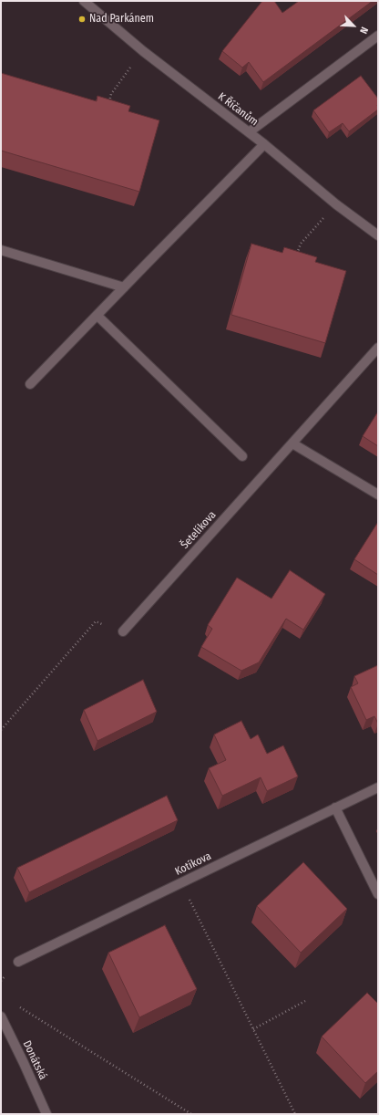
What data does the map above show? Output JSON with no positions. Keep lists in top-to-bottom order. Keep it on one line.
{"streets":{"street":["K Říčanům","Šetelíkova","Kotíkova","Donátská"]},"places":["Nad Parkánem"],"north":"bottom right"}
